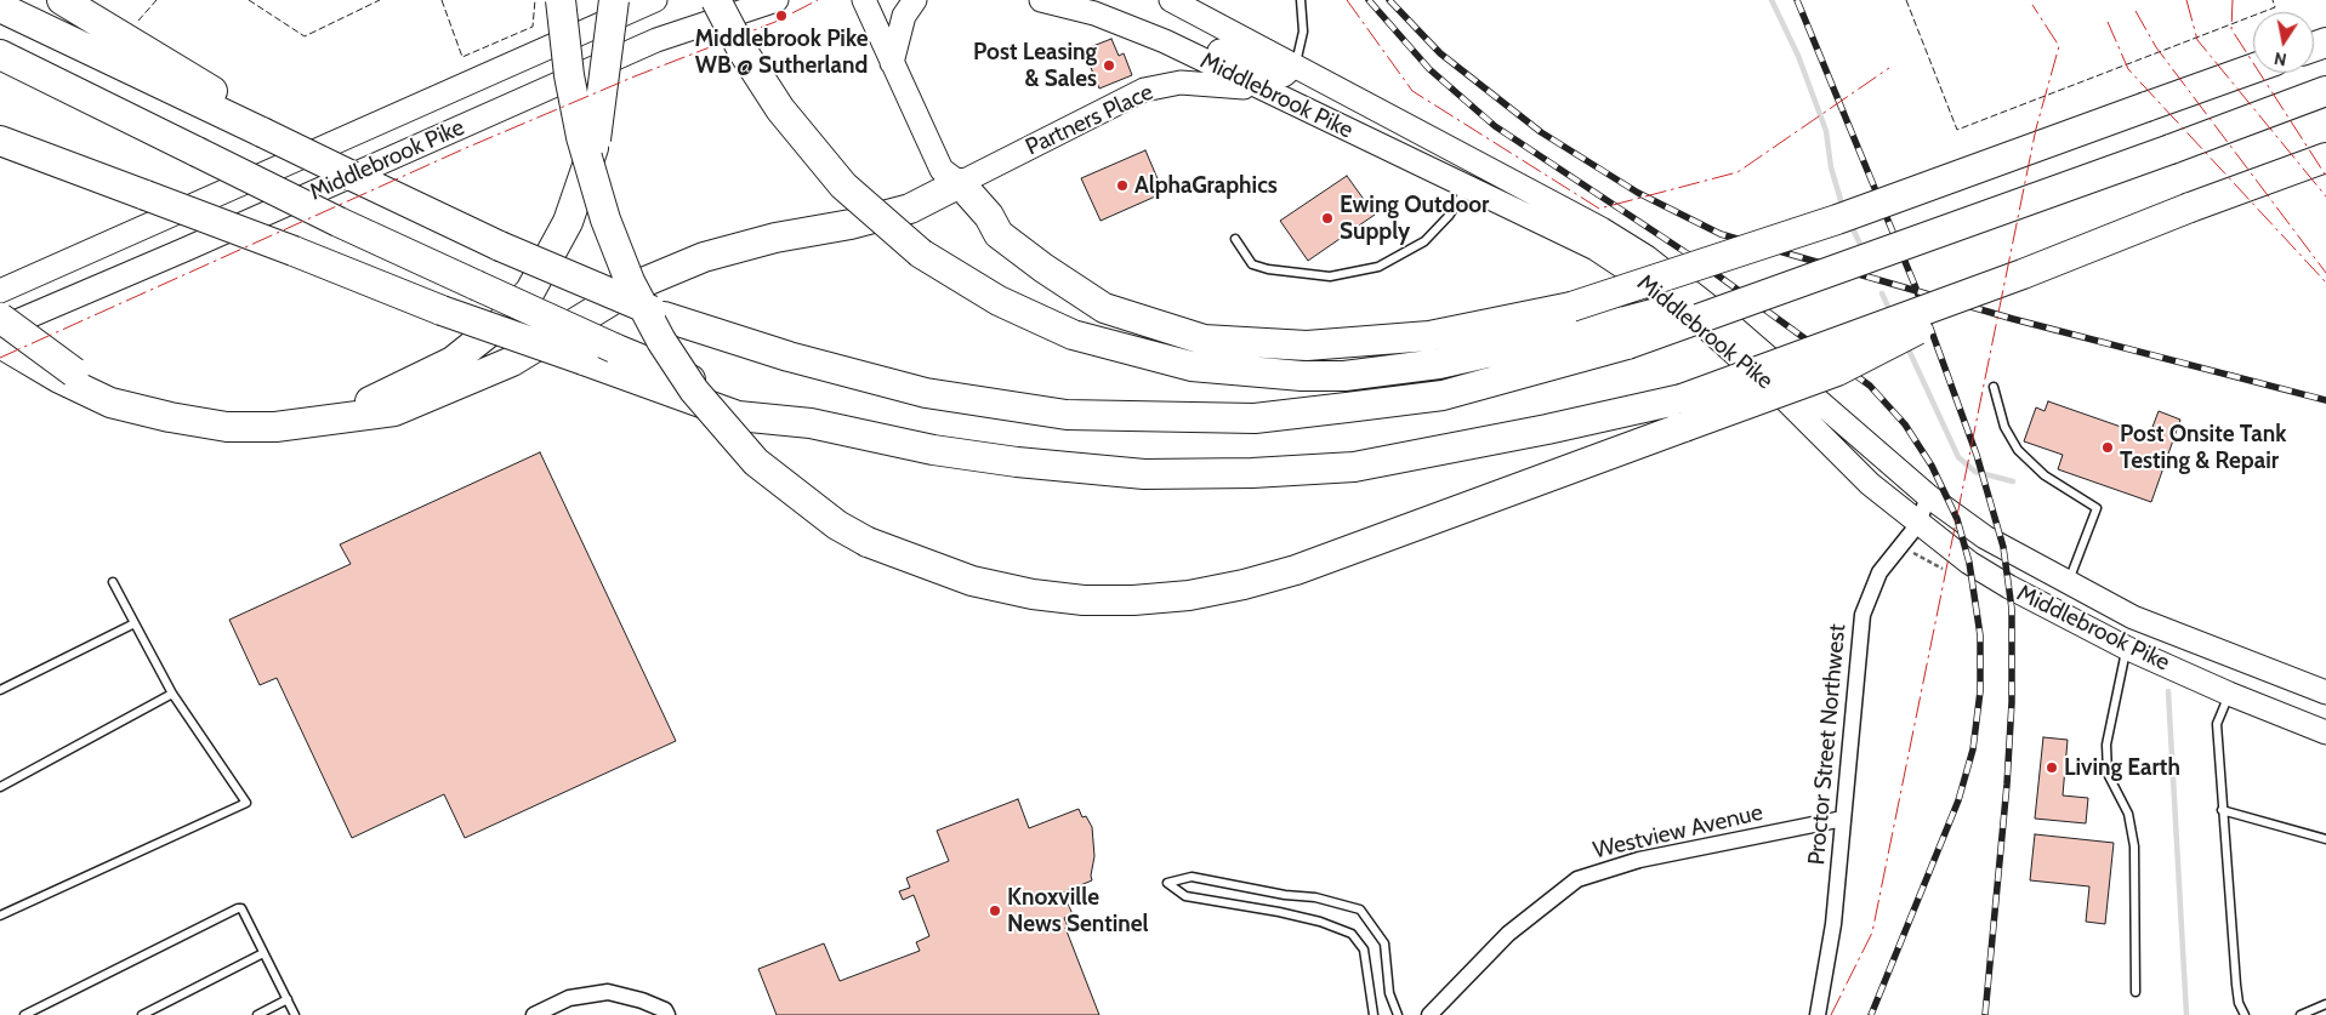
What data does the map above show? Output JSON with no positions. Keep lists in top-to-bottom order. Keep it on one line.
{"streets":{"main road":["Middlebrook Pike","Partners Place"],"street":["Proctor Street Northwest","Westview Avenue"]},"crossings":[["Middlebrook Pike","Partners Place"],["Middlebrook Pike","Proctor Street Northwest"],["Proctor Street Northwest","Westview Avenue"]],"places":["Middlebrook Pike WB @ Sutherland","Post Leasing & Sales","AlphaGraphics","Ewing Outdoor Supply","Post Onsite Tank Testing & Repair","Living Earth","Knoxville News Sentinel"],"north":"bottom"}
